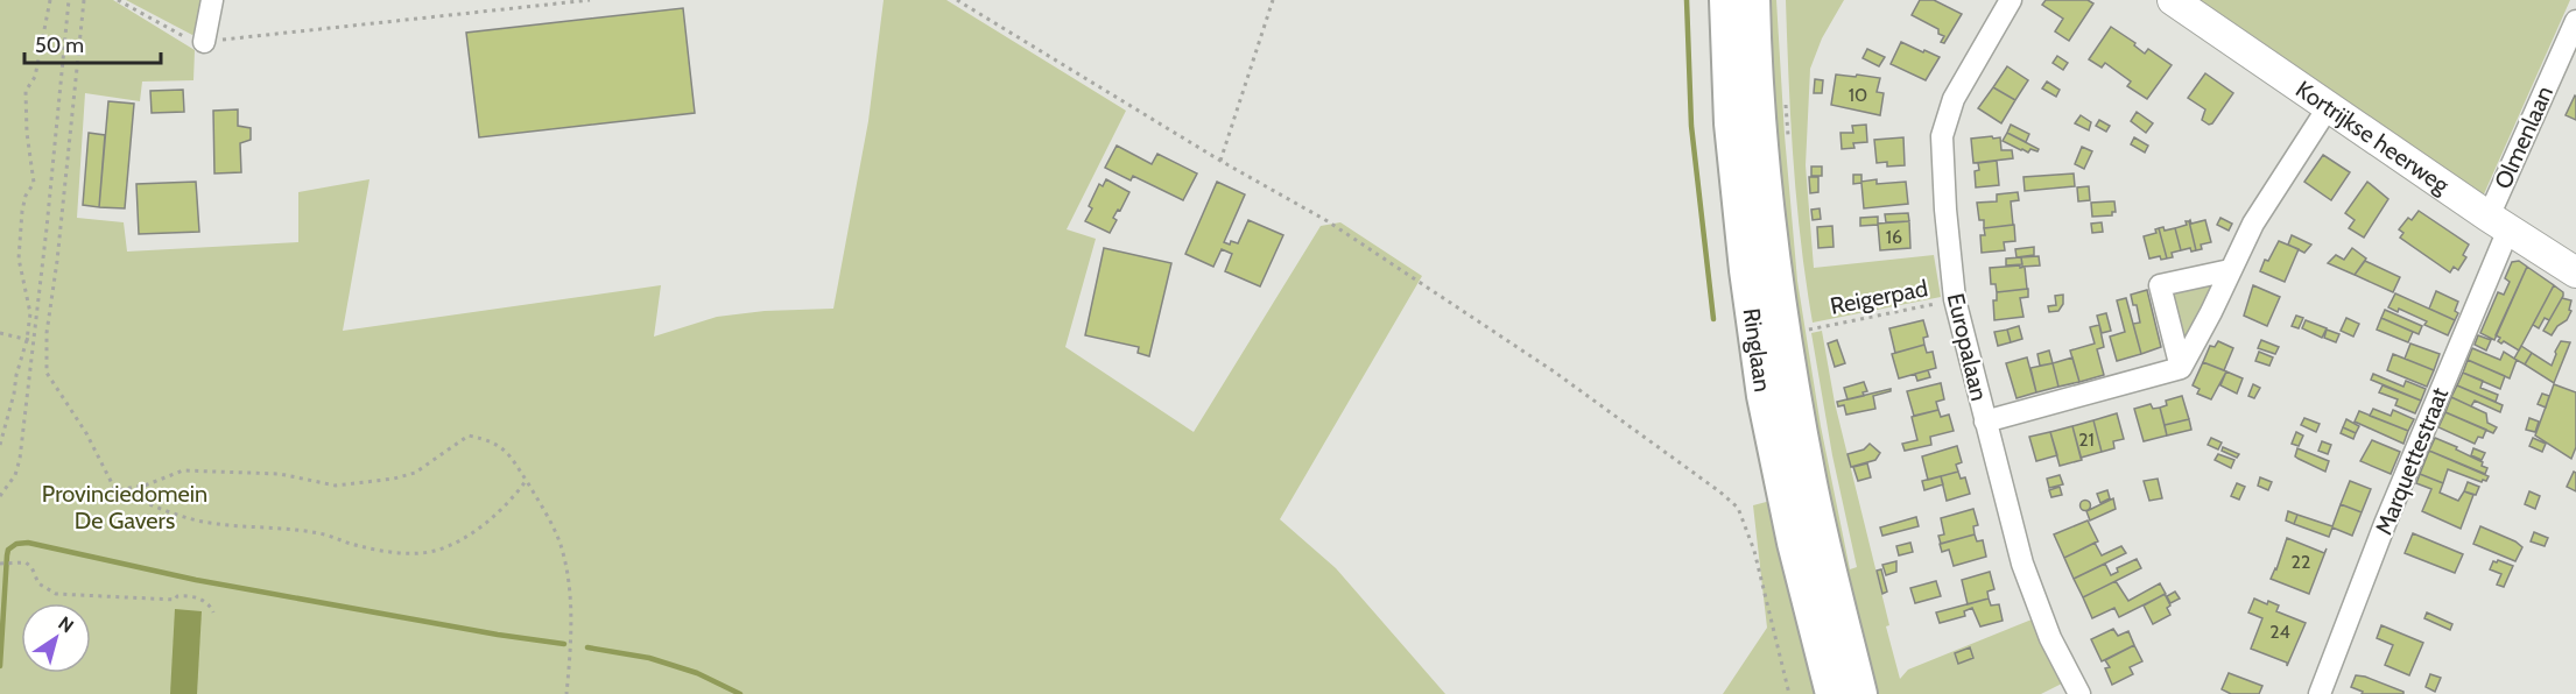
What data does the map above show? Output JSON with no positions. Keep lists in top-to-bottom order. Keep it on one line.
{"streets":{"main road":["Ringlaan"],"street":["Kortrijkse heerweg","Olmenlaan","Europalaan","Marquettestraat"],"path":["Reigerpad"]},"crossings":[["Kortrijkse heerweg","Olmenlaan"],["Kortrijkse heerweg","Marquettestraat"],["Olmenlaan","Marquettestraat"],["Reigerpad","Europalaan"]],"parks":["Provinciedomein De Gavers"],"house_numbers":["10","16","21","22","24"],"scale_bar":"50 m","north":"top right"}
